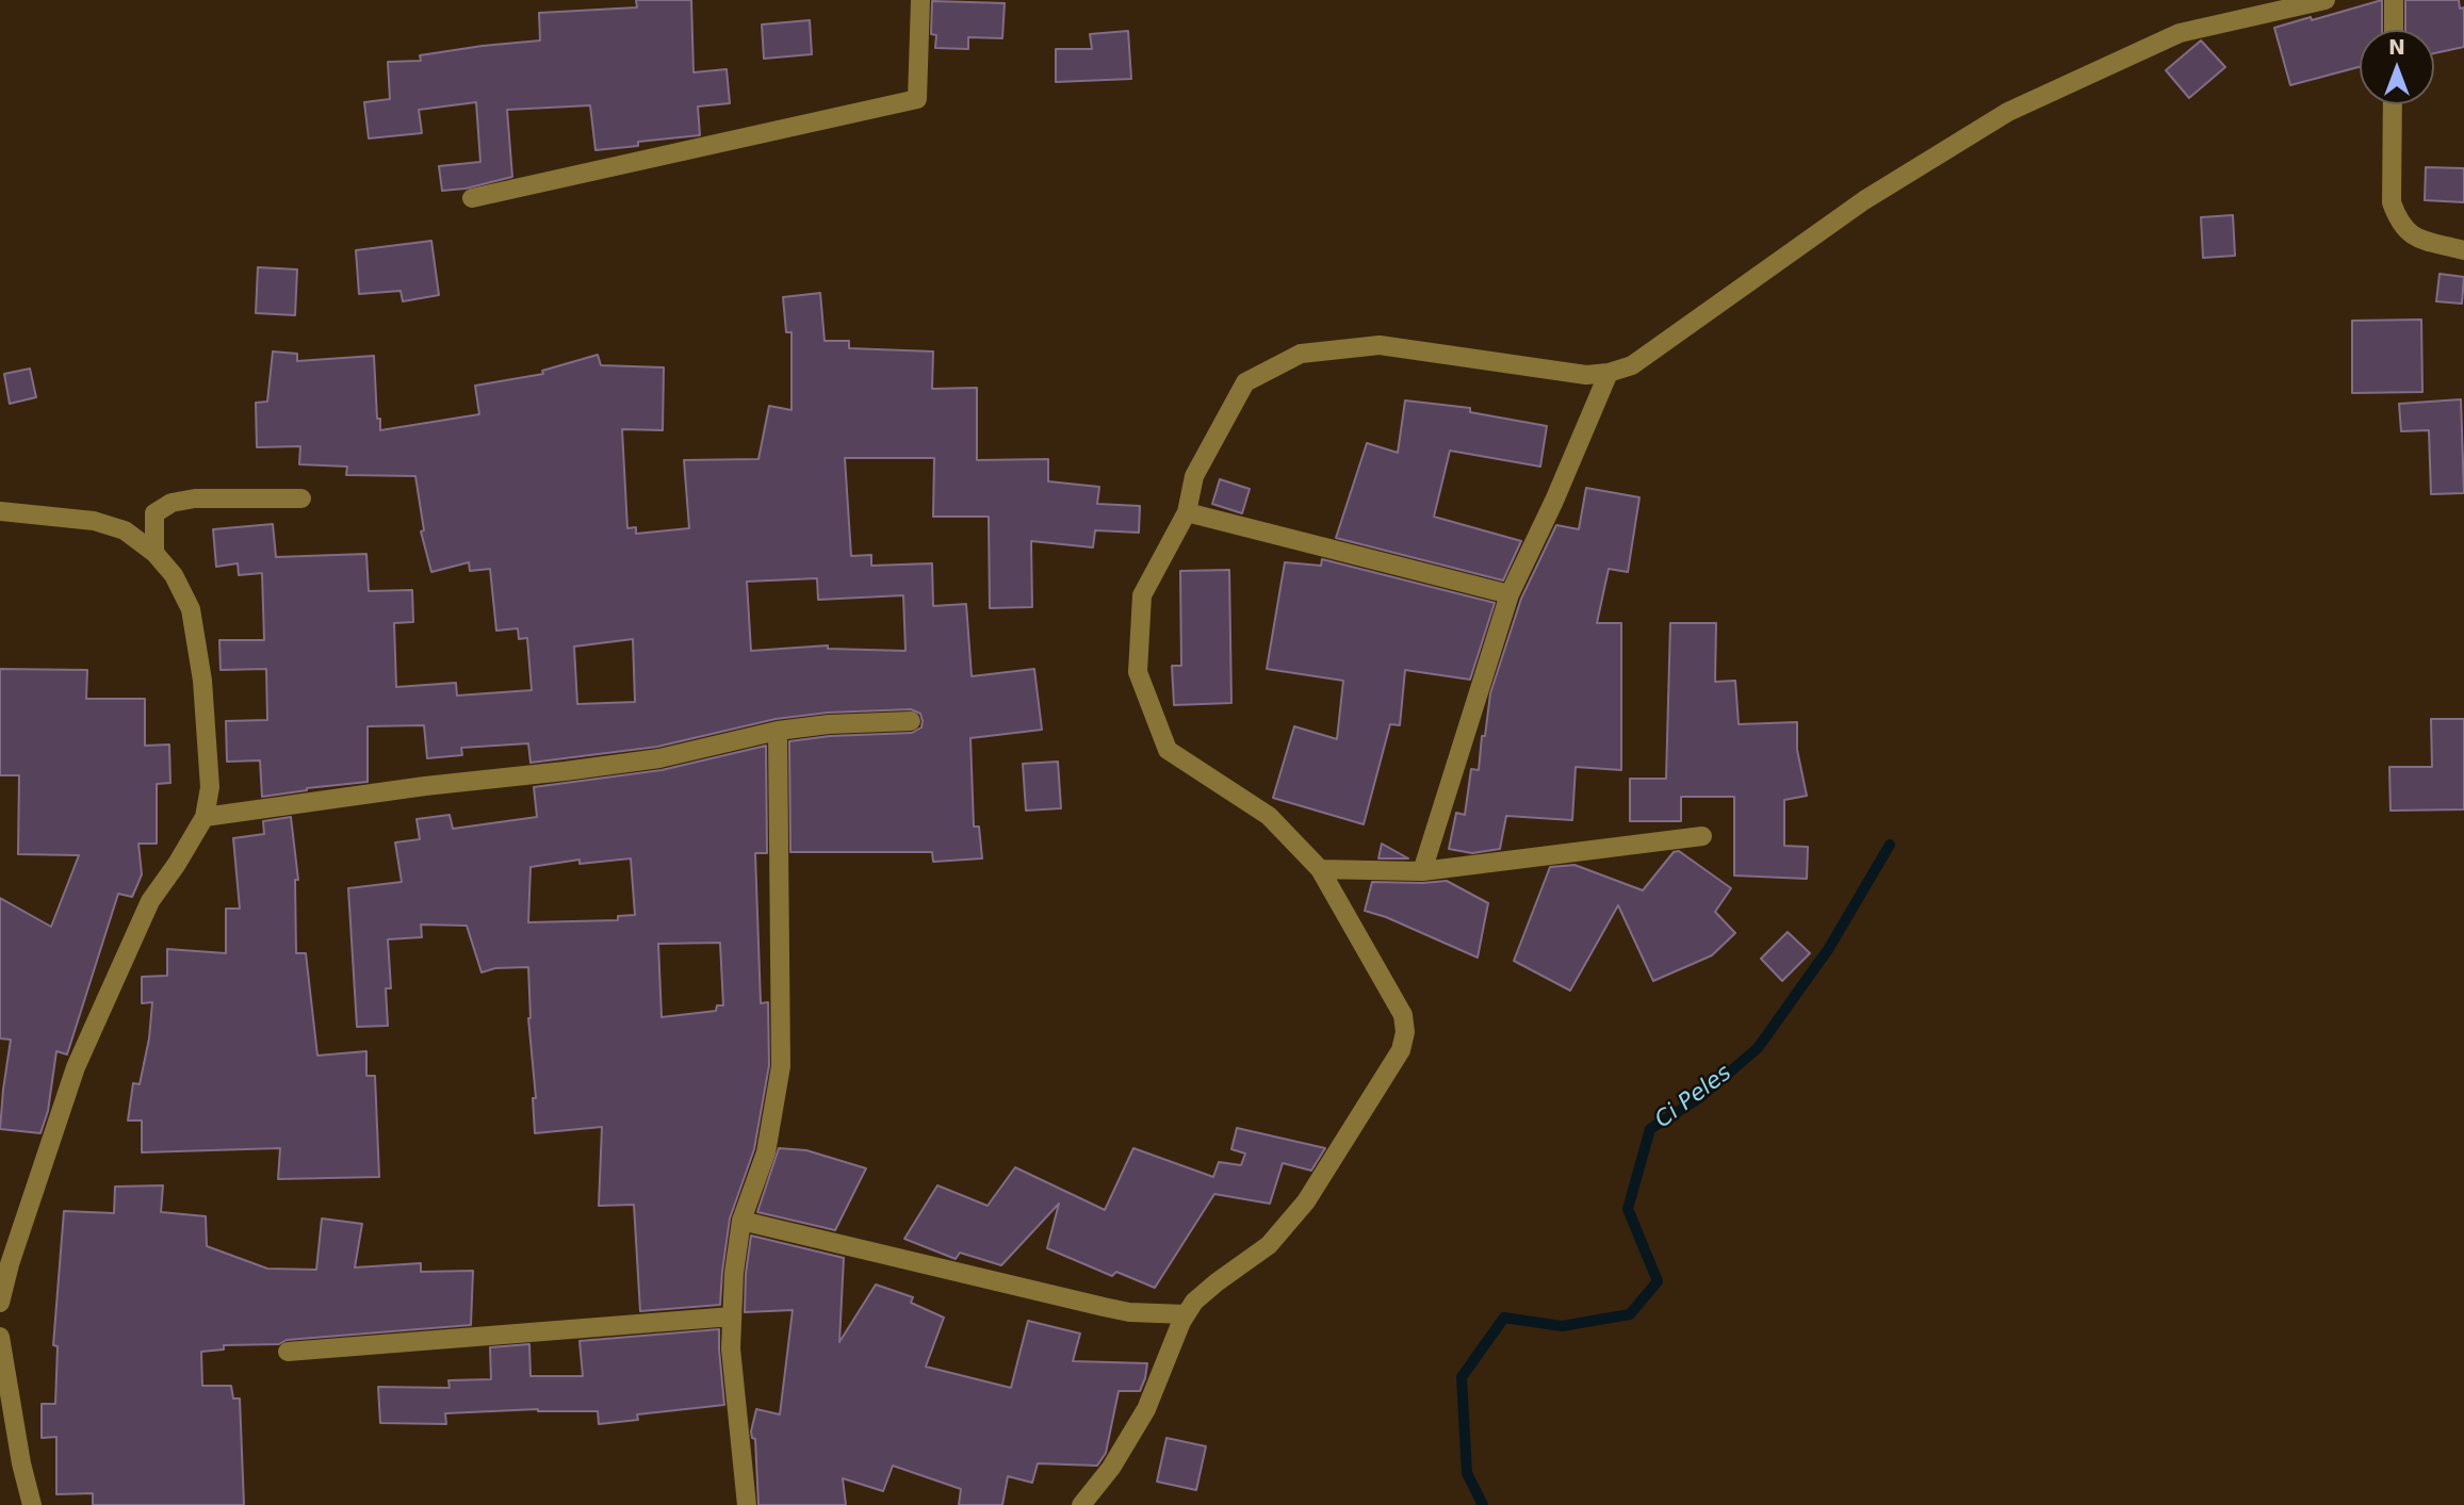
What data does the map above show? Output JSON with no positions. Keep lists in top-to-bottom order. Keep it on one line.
{"water":["Ci Peles"],"north":"top"}
